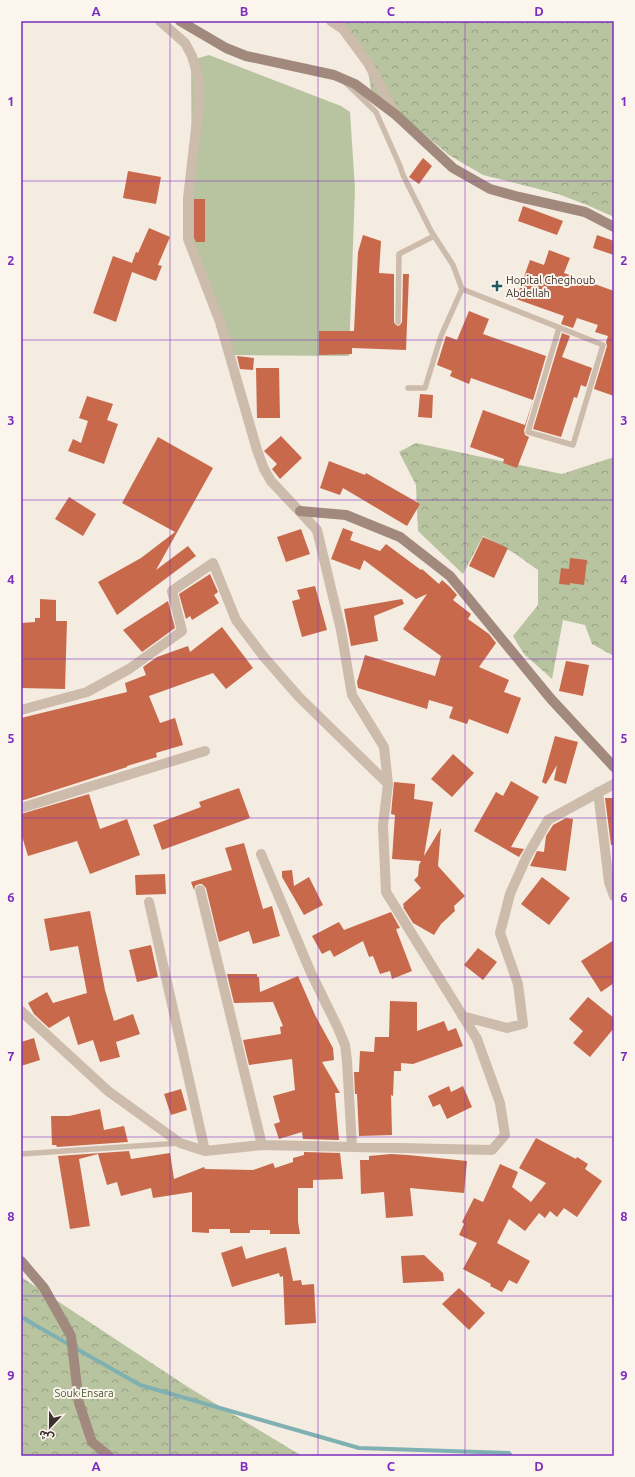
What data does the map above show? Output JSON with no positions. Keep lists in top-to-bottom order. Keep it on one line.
{"parks":["Souk Ensara"],"places":{"health":["Hopital Cheghoub Abdellah"]},"north":"bottom","grid":{"columns":["A","B","C","D"],"rows":["1","2","3","4","5","6","7","8","9"]}}
